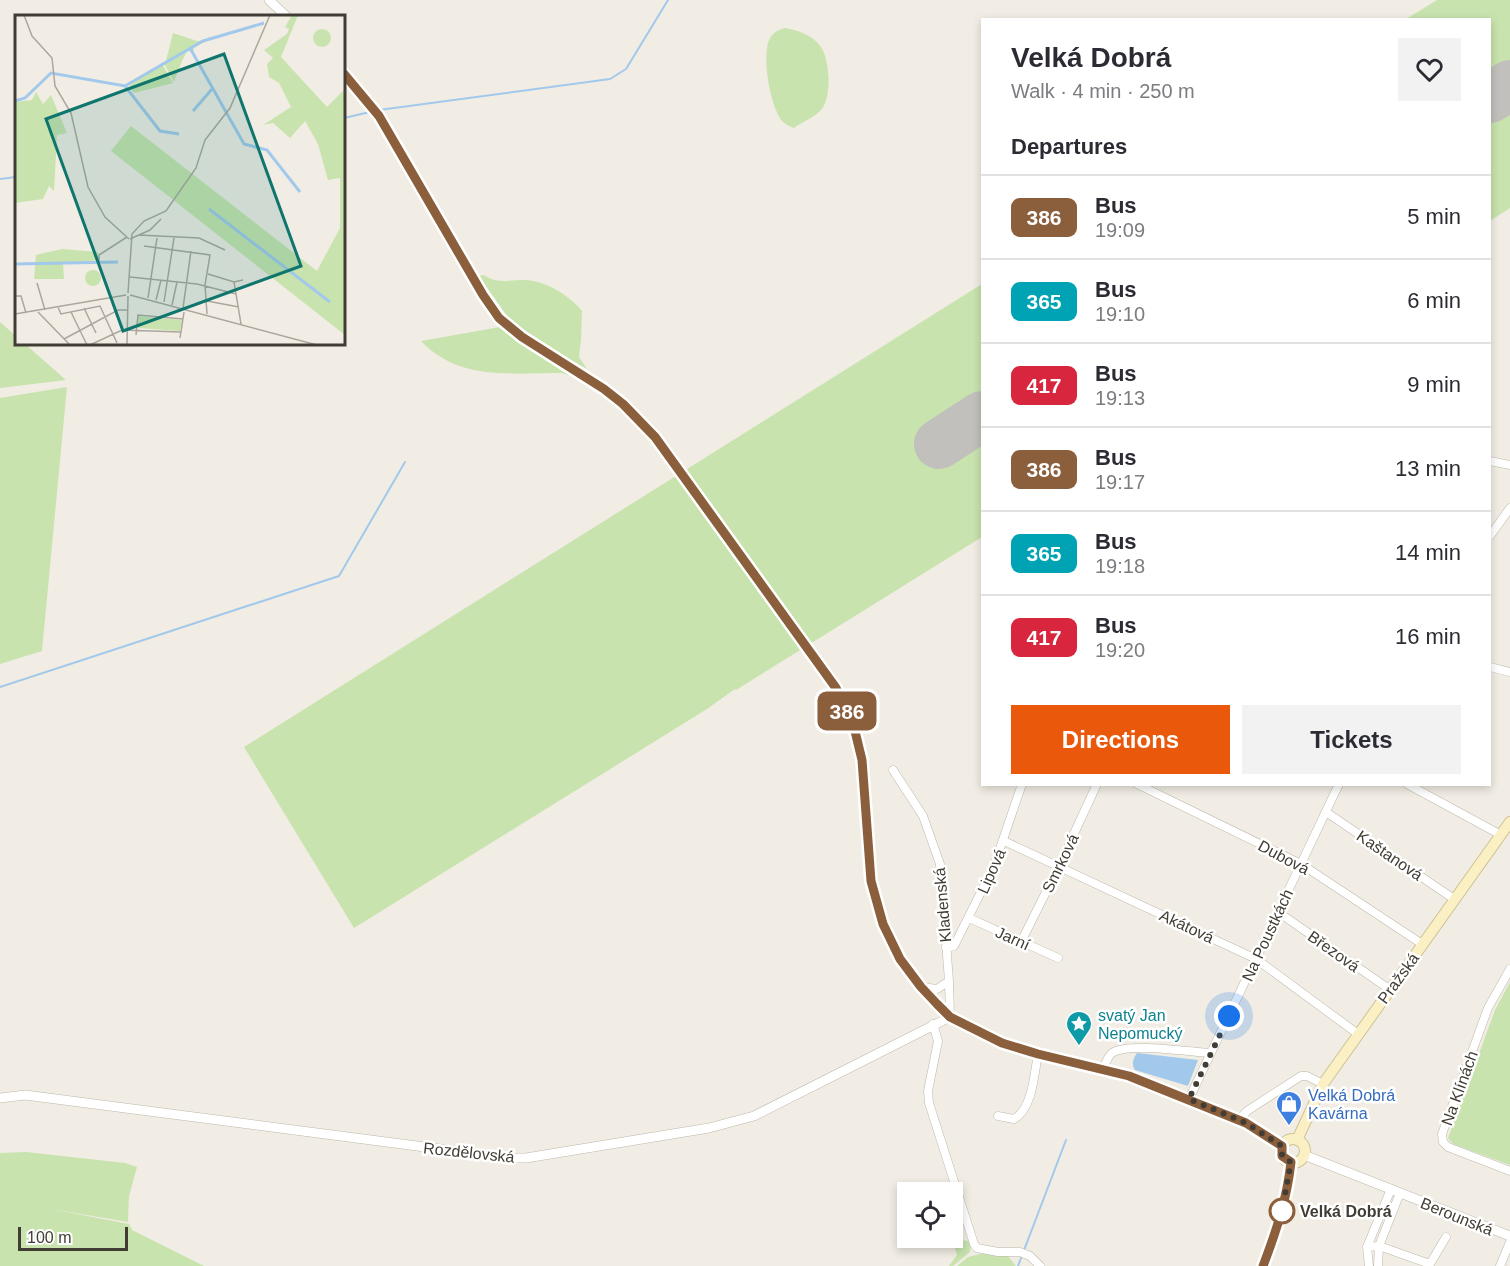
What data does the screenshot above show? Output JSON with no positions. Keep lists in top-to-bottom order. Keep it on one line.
{"streets":{"main road":["Pražská"],"street":["Kaštanová","Dubová","Smrková","Lipová","Kladenská","Akátová","Na Poustkách","Jarní","Březová","Na Klínách","Rozdělovská","Berounská"]},"crossings":[["Kaštanová","Na Poustkách"],["Kaštanová","Pražská"],["Dubová","Na Poustkách"],["Dubová","Pražská"],["Smrková","Akátová"],["Smrková","Jarní"],["Lipová","Kladenská"],["Lipová","Akátová"],["Lipová","Jarní"],["Kladenská","Rozdělovská"],["Akátová","Na Poustkách"],["Akátová","Pražská"],["Na Poustkách","Březová"],["Březová","Pražská"],["Pražská","Berounská"]],"places":{"place":["svatý Jan Nepomucký"],"shop":["Velká Dobrá Kavárna"],"other":["Velká Dobrá"]},"lines":["bus line 386"],"scale_bar":"100 m","page":{"on_map":"386","heading":[["Velká Dobrá","Walk · 4 min · 250 m"],"Departures"],"list":[{"mark":"386","name":"Bus","note":"19:09","value":"5 min"},{"mark":"365","name":"Bus","note":"19:10","value":"6 min"},{"mark":"417","name":"Bus","note":"19:13","value":"9 min"},{"mark":"386","name":"Bus","note":"19:17","value":"13 min"},{"mark":"365","name":"Bus","note":"19:18","value":"14 min"},{"mark":"417","name":"Bus","note":"19:20","value":"16 min"}],"buttons":["Directions","Tickets"],"scale":"100 m"}}
